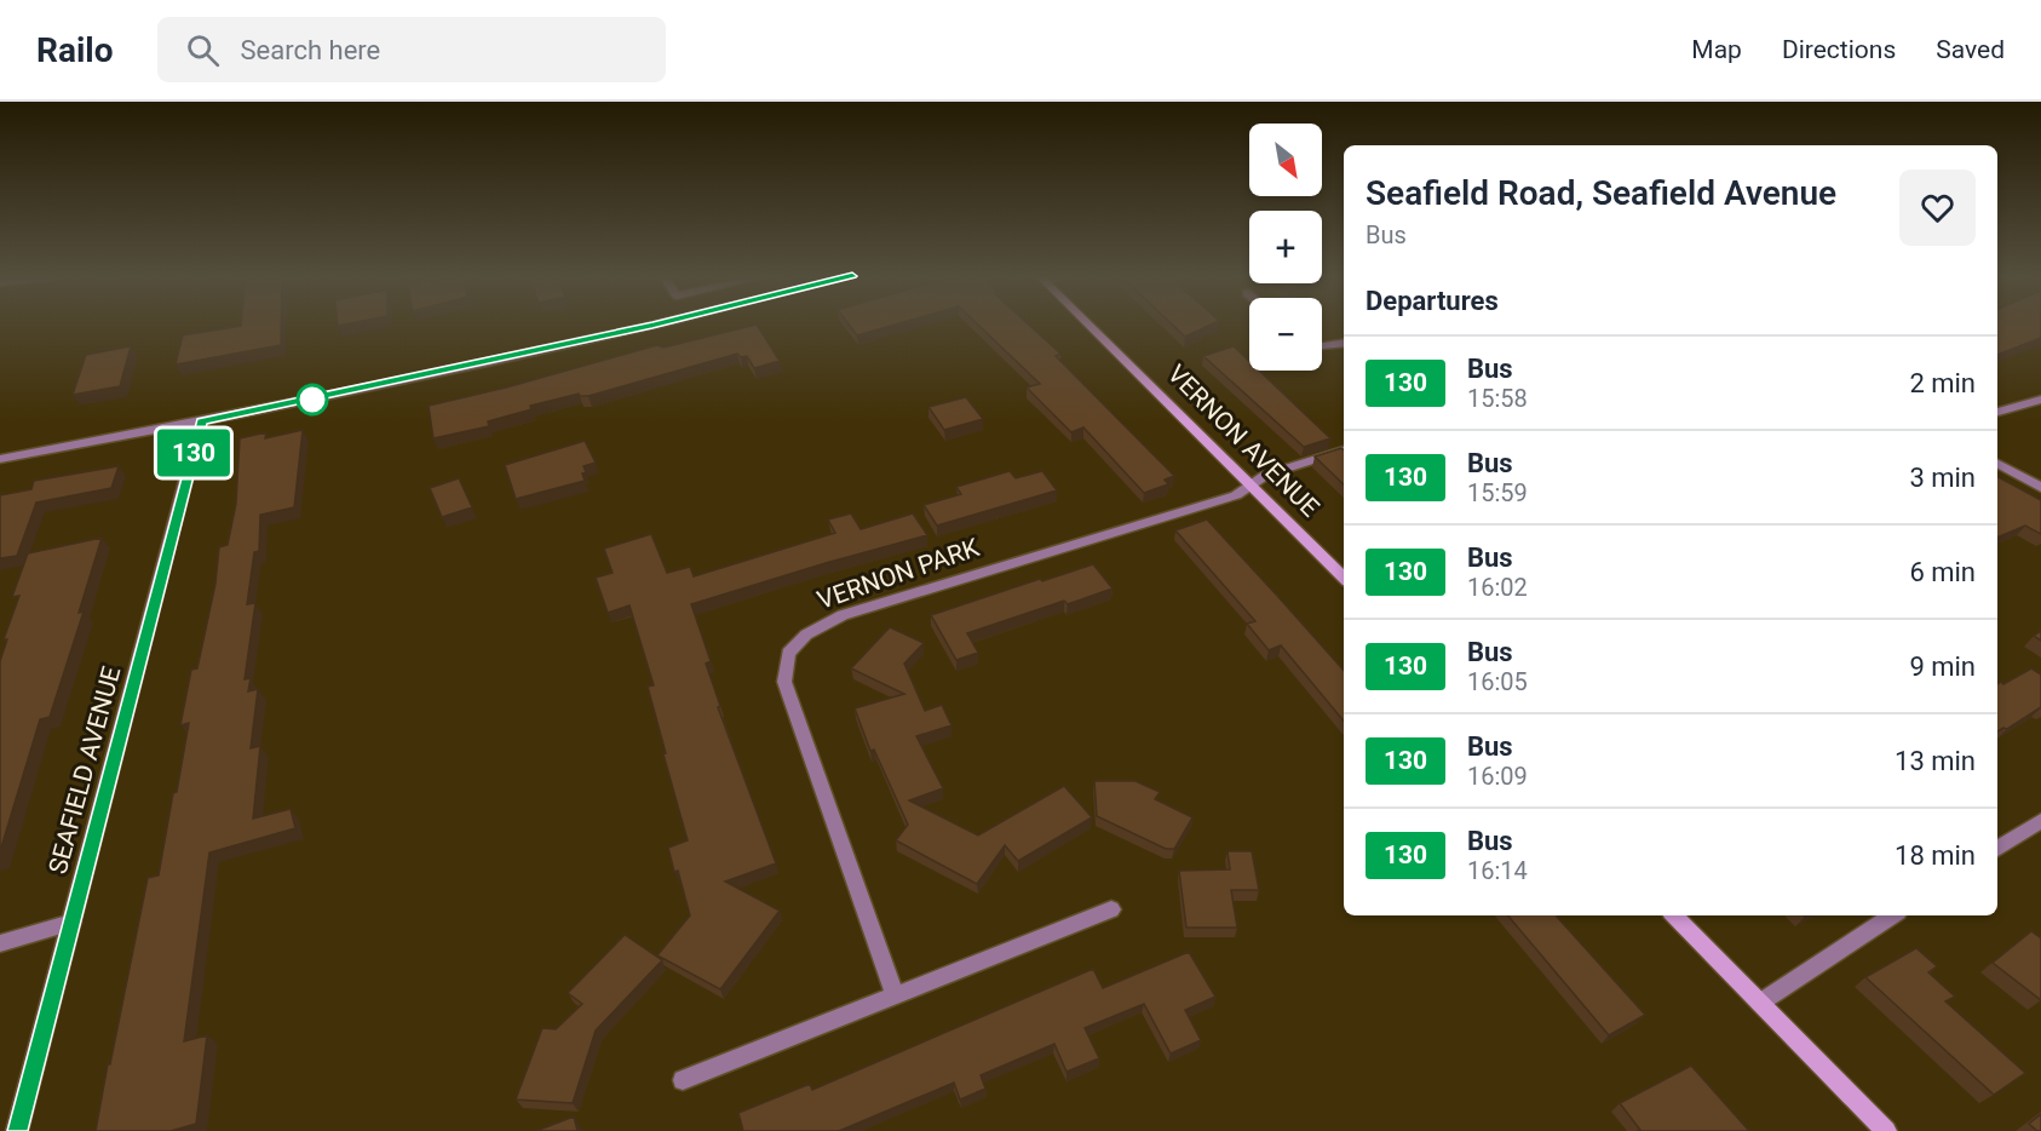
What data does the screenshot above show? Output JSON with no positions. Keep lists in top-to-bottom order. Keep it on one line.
{"streets":{"main road":["VERNON AVENUE"],"street":["VERNON PARK","SEAFIELD AVENUE"]},"crossings":[["VERNON AVENUE","VERNON PARK"]],"lines":["bus line 130"],"north":"bottom right","page":{"header":"Railo","search":"Search here","nav":["Map","Directions","Saved"],"on_map":"130","map_buttons":["+","−"],"heading":[["Seafield Road, Seafield Avenue","Bus"],"Departures"],"list":[{"mark":"130","name":"Bus","note":"15:58","value":"2 min"},{"mark":"130","name":"Bus","note":"15:59","value":"3 min"},{"mark":"130","name":"Bus","note":"16:02","value":"6 min"},{"mark":"130","name":"Bus","note":"16:05","value":"9 min"},{"mark":"130","name":"Bus","note":"16:09","value":"13 min"},{"mark":"130","name":"Bus","note":"16:14","value":"18 min"}]}}
